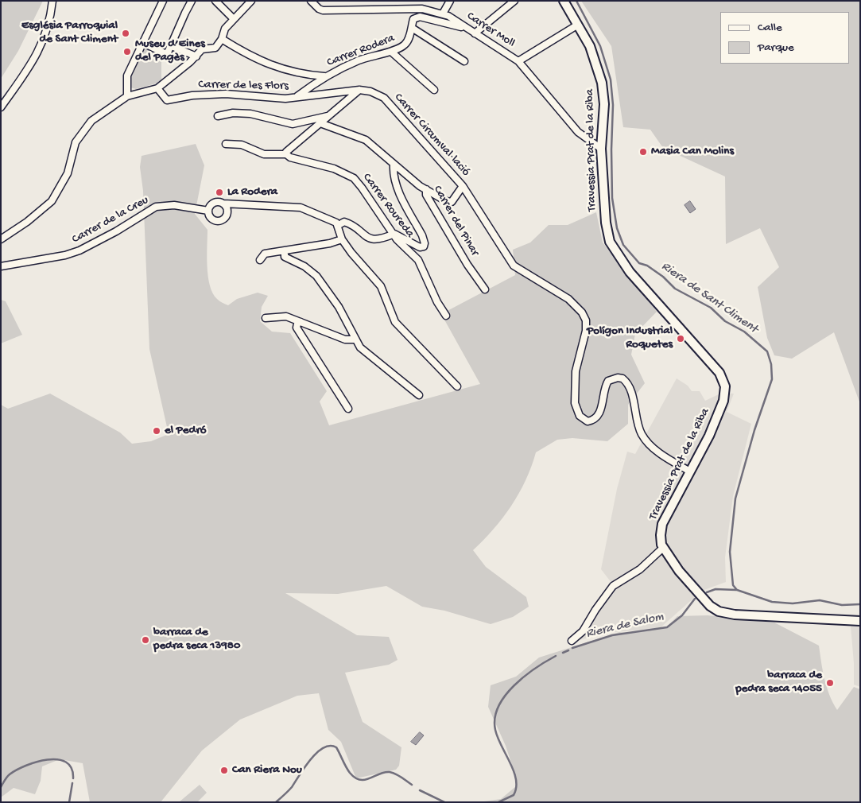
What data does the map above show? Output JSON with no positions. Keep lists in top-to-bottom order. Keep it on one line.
{"streets":{"street":["Carrer Moll","Carrer Rodera","Carrer de les Flors","Carrer Circumval·lació","Travessia Prat de la Riba","Carrer Roureda","Carrer de la Creu","Carrer del Pinar"]},"crossings":[["Carrer Moll","Carrer Rodera"],["Carrer Moll","Travessia Prat de la Riba"],["Carrer Rodera","Carrer de les Flors"],["Carrer Rodera","Carrer Circumval·lació"],["Carrer de les Flors","Carrer Circumval·lació"],["Carrer Circumval·lació","Travessia Prat de la Riba"]],"water":["Riera de Sant Climent","Riera de Salom"],"places":["Església Parroquial de Sant Climent","Museu d’Eines del Pagès","Masia Can Molins","La Rodera","Polígon Industrial Roquetes","el Pedró","barraca de pedra seca 13980","barraca de pedra seca 14055","Can Riera Nou"],"legend":["Calle","Parque"]}
